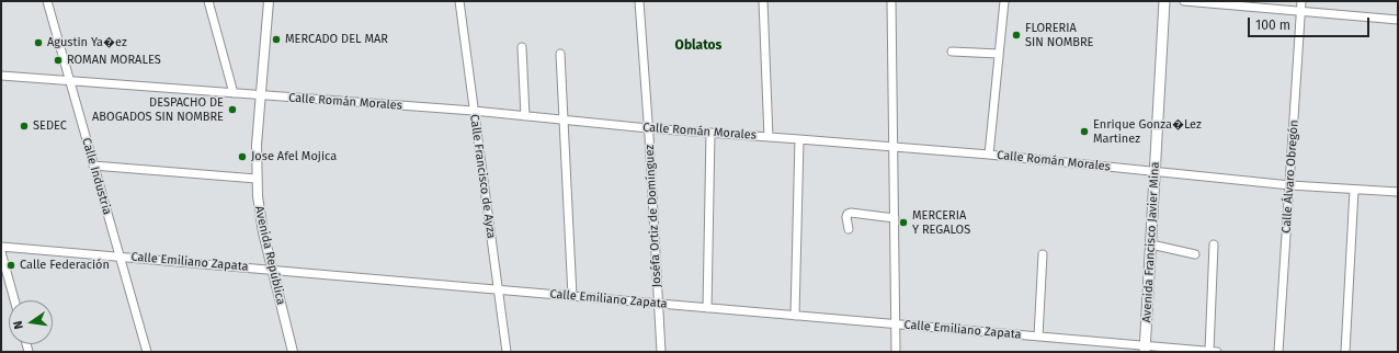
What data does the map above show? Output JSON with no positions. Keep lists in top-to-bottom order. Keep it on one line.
{"streets":{"main road":["Avenida Francisco Javier Mina"],"street":["Calle Román Morales","Calle Industria","Calle Francisco de Ayza","Calle Álvaro Obregón","Joséfa Ortiz de Domínguez","Avenida República","Calle Emiliano Zapata"]},"crossings":[["Calle Román Morales","Calle Industria"],["Calle Román Morales","Calle Francisco de Ayza"],["Calle Román Morales","Calle Álvaro Obregón"],["Calle Román Morales","Joséfa Ortiz de Domínguez"],["Calle Román Morales","Avenida Francisco Javier Mina"],["Calle Román Morales","Avenida República"],["Calle Industria","Calle Emiliano Zapata"],["Calle Francisco de Ayza","Calle Emiliano Zapata"],["Joséfa Ortiz de Domínguez","Calle Emiliano Zapata"],["Avenida Francisco Javier Mina","Calle Emiliano Zapata"],["Avenida República","Calle Emiliano Zapata"]],"districts":["Oblatos"],"places":["FLORERIA SIN NOMBRE","MERCADO DEL MAR","Agustin Ya�ez","ROMAN MORALES","DESPACHO DE ABOGADOS SIN NOMBRE","SEDEC","Enrique Gonza�Lez Martinez","Jose Afel Mojica","MERCERIA Y REGALOS","Calle Federación"],"scale_bar":"100 m","north":"left"}
